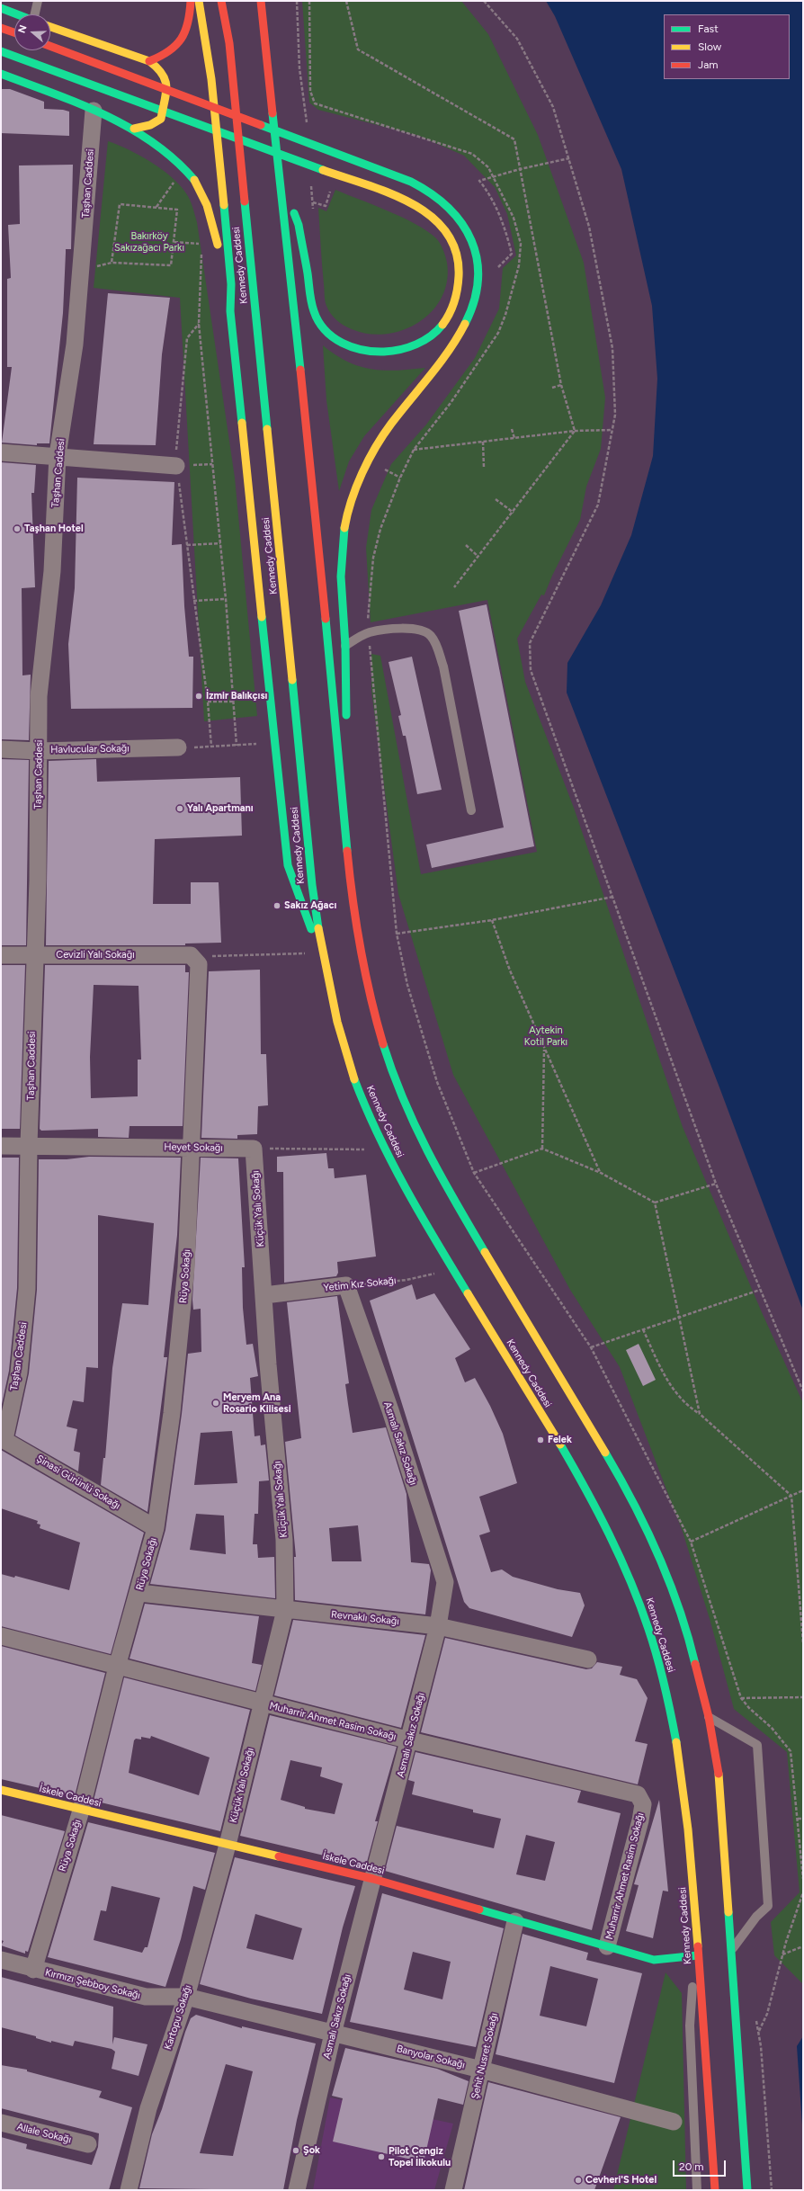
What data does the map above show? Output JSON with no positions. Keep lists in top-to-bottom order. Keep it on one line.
{"streets":{"main road":["Kennedy Caddesi","İskele Caddesi"],"street":["Taşhan Caddesi","Havlucular Sokağı","Cevizli Yalı Sokağı","Heyet Sokağı","Küçük Yalı Sokağı","Rüya Sokağı","Yetim Kız Sokağı","Asmalı Sakız Sokağı","Şinasi Gürünlü Sokağı","Revnaklı Sokağı","Muharrir Ahmet Rasim Sokağı","Kırmızı Şebboy Sokağı","Kartopu Sokağı","Şehit Nusret Sokağı","Banyolar Sokağı","Allale Sokağı"]},"crossings":[["Taşhan Caddesi","Havlucular Sokağı"],["Taşhan Caddesi","Cevizli Yalı Sokağı"],["Taşhan Caddesi","Heyet Sokağı"],["Taşhan Caddesi","Şinasi Gürünlü Sokağı"],["Kennedy Caddesi","Yetim Kız Sokağı"],["Kennedy Caddesi","İskele Caddesi"],["Cevizli Yalı Sokağı","Rüya Sokağı"],["Heyet Sokağı","Küçük Yalı Sokağı"],["Heyet Sokağı","Rüya Sokağı"],["Küçük Yalı Sokağı","Yetim Kız Sokağı"],["Küçük Yalı Sokağı","Revnaklı Sokağı"],["Küçük Yalı Sokağı","Muharrir Ahmet Rasim Sokağı"],["Küçük Yalı Sokağı","İskele Caddesi"],["Küçük Yalı Sokağı","Kartopu Sokağı"],["Rüya Sokağı","Şinasi Gürünlü Sokağı"],["Rüya Sokağı","Revnaklı Sokağı"],["Rüya Sokağı","Muharrir Ahmet Rasim Sokağı"],["Rüya Sokağı","İskele Caddesi"],["Rüya Sokağı","Kırmızı Şebboy Sokağı"],["Yetim Kız Sokağı","Asmalı Sakız Sokağı"],["Asmalı Sakız Sokağı","Revnaklı Sokağı"],["Asmalı Sakız Sokağı","Muharrir Ahmet Rasim Sokağı"],["Asmalı Sakız Sokağı","İskele Caddesi"],["Asmalı Sakız Sokağı","Banyolar Sokağı"],["Muharrir Ahmet Rasim Sokağı","İskele Caddesi"],["İskele Caddesi","Kartopu Sokağı"],["İskele Caddesi","Şehit Nusret Sokağı"],["Kırmızı Şebboy Sokağı","Kartopu Sokağı"],["Kırmızı Şebboy Sokağı","Banyolar Sokağı"],["Kartopu Sokağı","Banyolar Sokağı"],["Şehit Nusret Sokağı","Banyolar Sokağı"]],"parks":["Bakırköy Sakızağacı Parkı","Aytekin Kotil Parkı"],"places":["Taşhan Hotel","İzmir Balıkçısı","Yalı Apartmanı","Sakız Ağacı","Meryem Ana Rosario Kilisesi","Felek","Şok","Pilot Cengiz Topel İlkokulu","Cevheri'S Hotel"],"legend":["Fast","Slow","Jam"],"scale_bar":"20 m","north":"left"}
